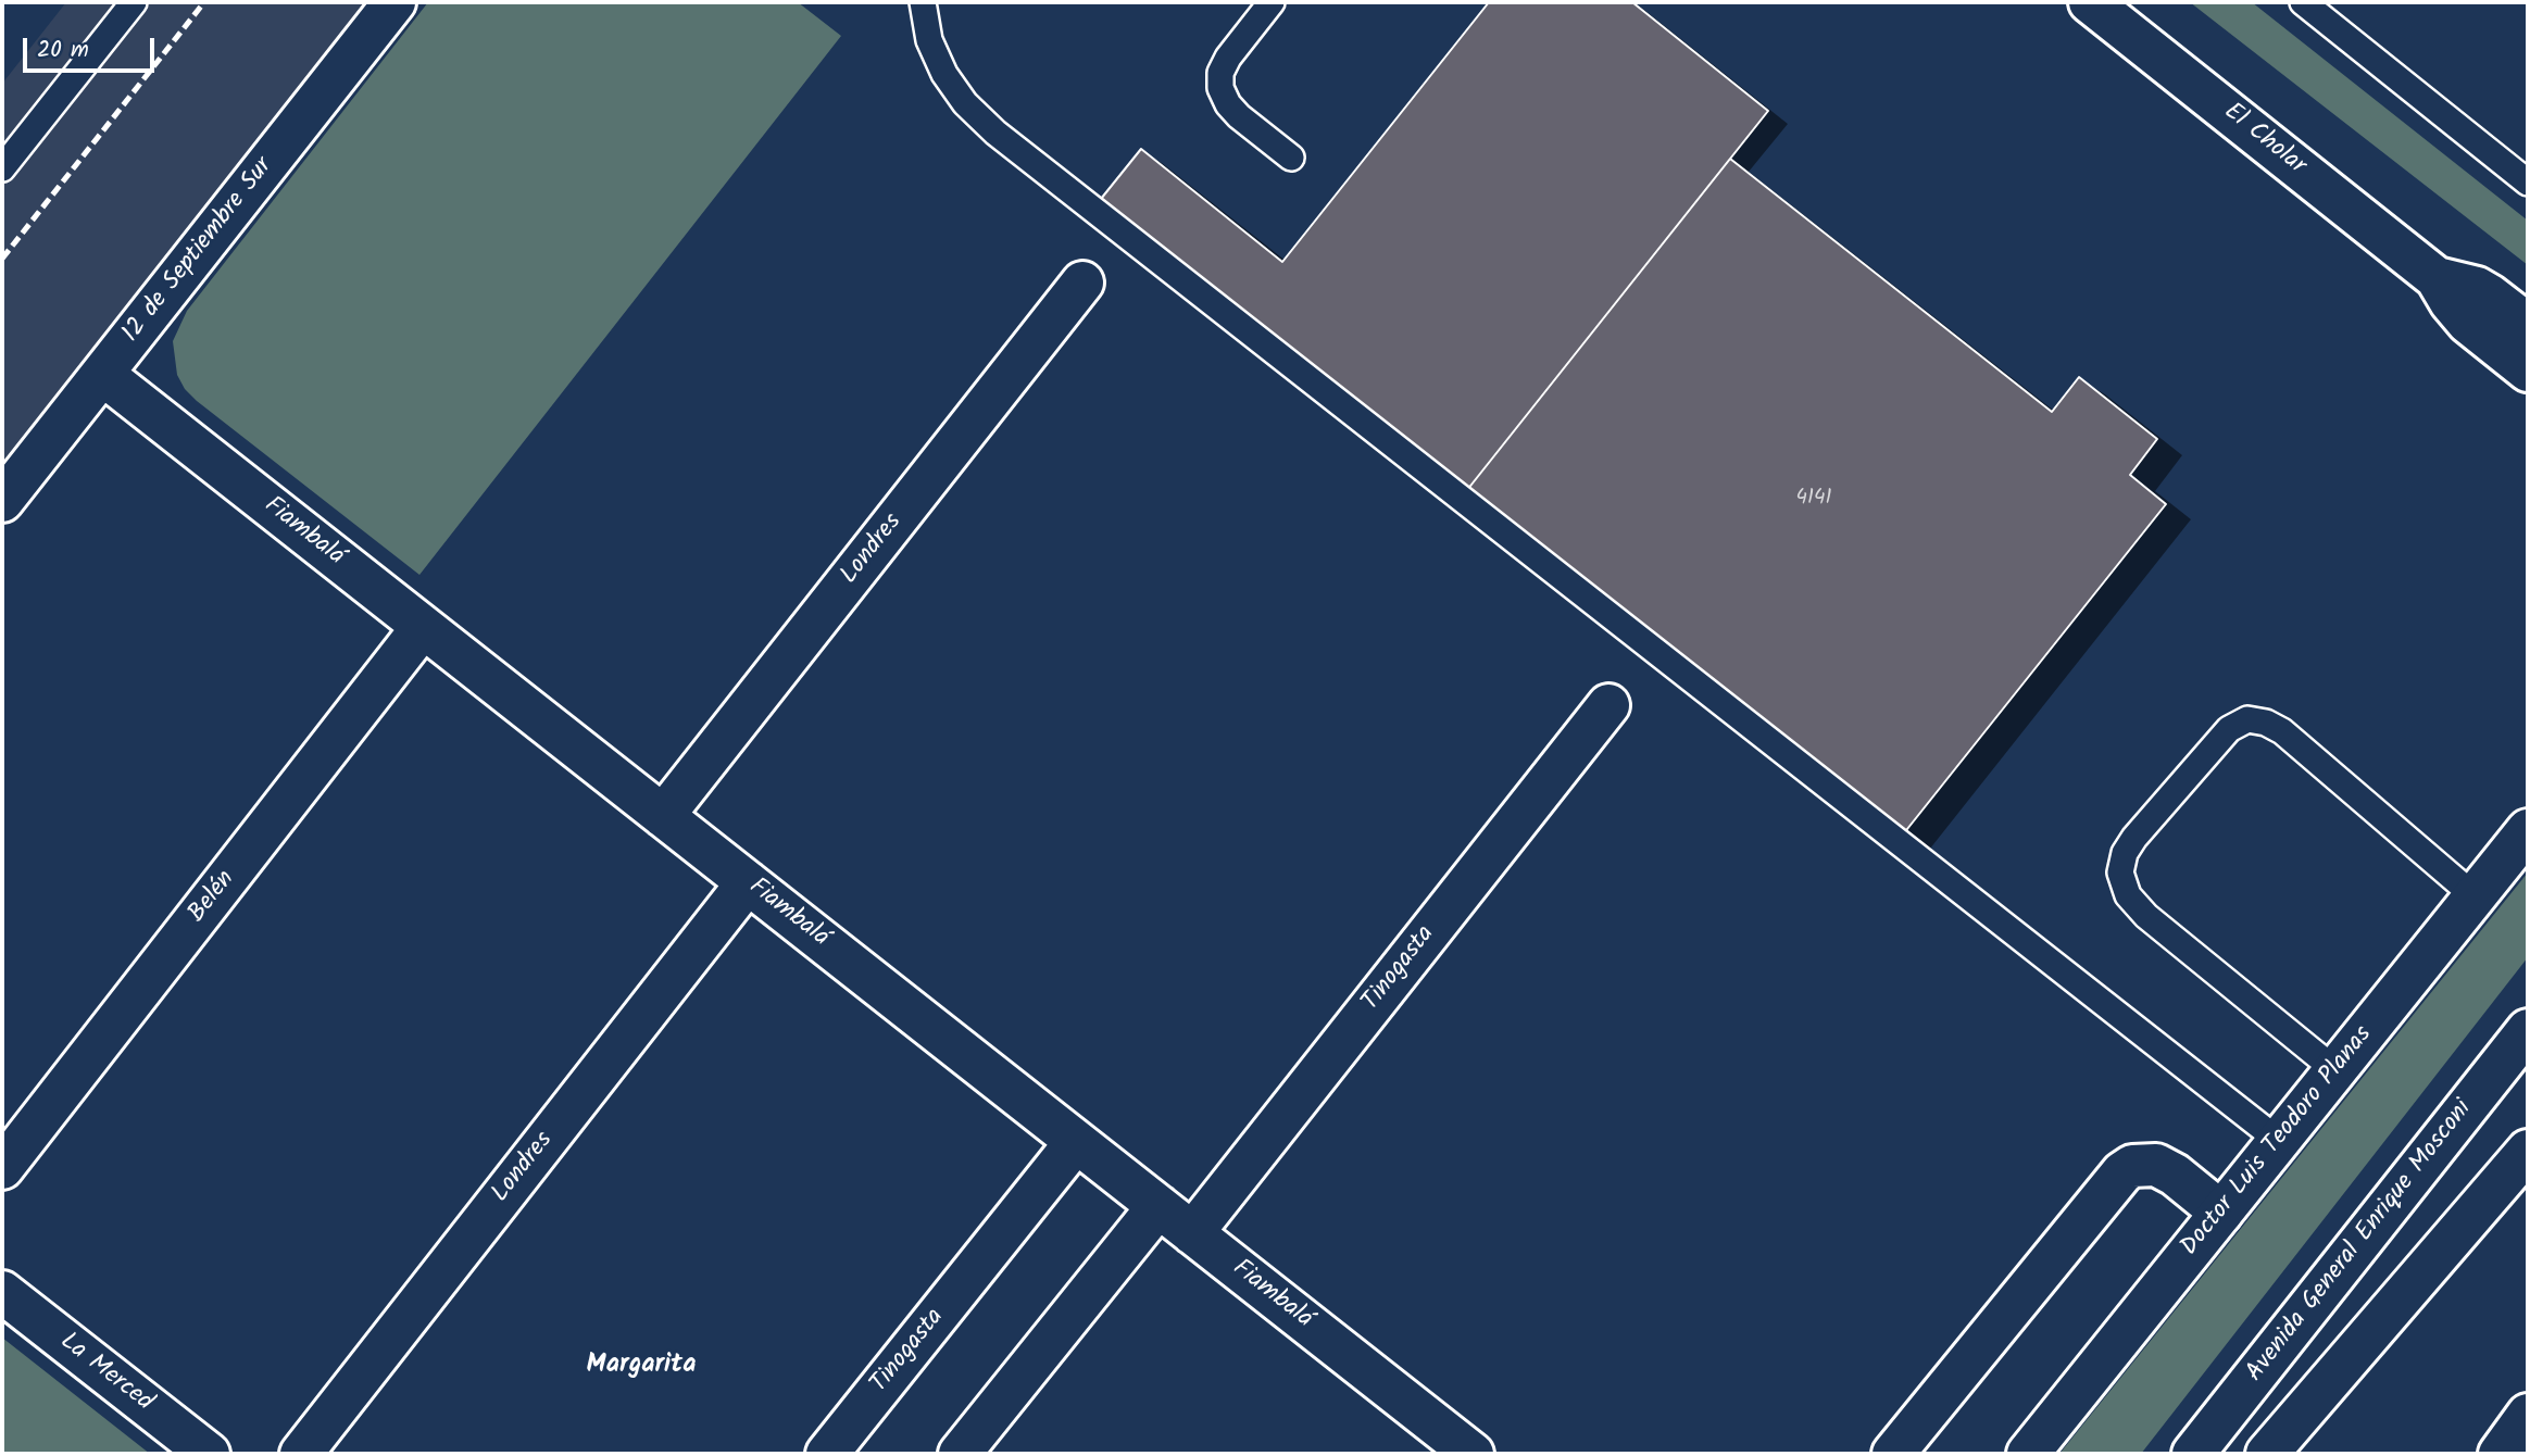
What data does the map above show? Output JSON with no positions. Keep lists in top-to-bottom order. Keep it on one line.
{"streets":{"main road":["El Cholar","12 de Septiembre Sur","Fiambalá","Londres","Belén","Tinogasta","Doctor Luis Teodoro Planas","Avenida General Enrique Mosconi","La Merced"]},"crossings":[["12 de Septiembre Sur","Fiambalá"],["Fiambalá","Londres"],["Fiambalá","Belén"],["Fiambalá","Tinogasta"]],"districts":["Margarita"],"house_numbers":["4141"],"scale_bar":"20 m"}
